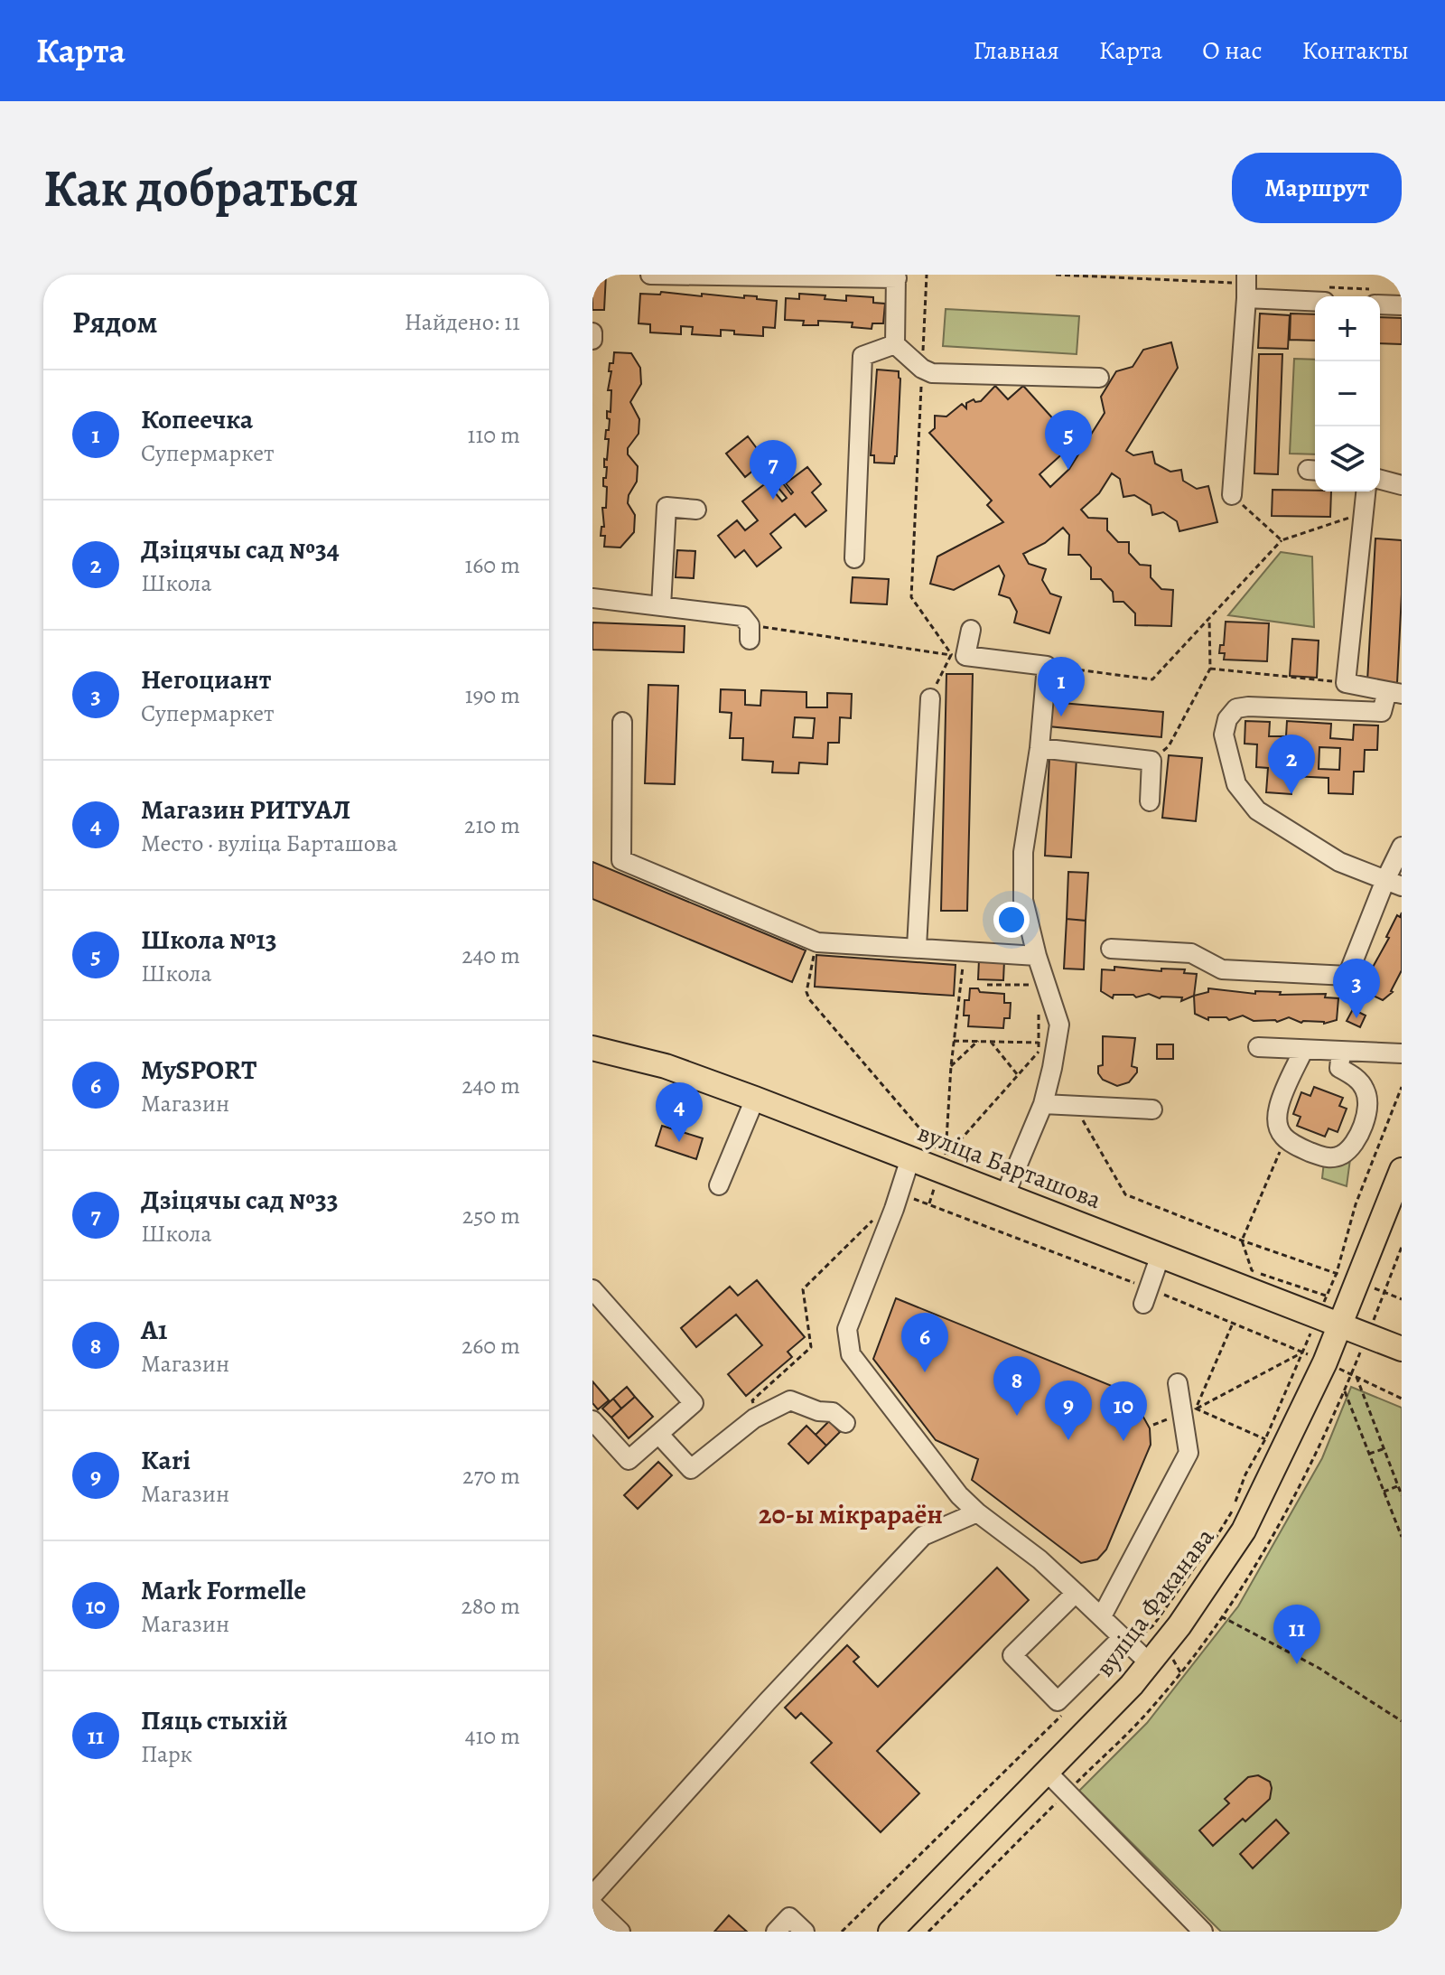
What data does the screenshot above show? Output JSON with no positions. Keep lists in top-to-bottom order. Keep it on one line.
{"streets":{"main road":["вуліца Барташова","вуліца Факанава"]},"crossings":[["вуліца Барташова","вуліца Факанава"]],"districts":["20-ы мікрараён"],"page":{"header":"Карта","nav":["Главная","Карта","О нас","Контакты"],"buttons":"Маршрут","title":"Как добраться","heading":["Рядом","Найдено: 11"],"map_buttons":["+","−"],"list":[{"mark":"1","name":"Копеечка","note":"Супермаркет","value":"110 m"},{"mark":"2","name":"Дзіцячы сад №34","note":"Школа","value":"160 m"},{"mark":"3","name":"Негоциант","note":"Супермаркет","value":"190 m"},{"mark":"4","name":"Магазин РИТУАЛ","note":"Место · вуліца Барташова","value":"210 m"},{"mark":"5","name":"Школа №13","note":"Школа","value":"240 m"},{"mark":"6","name":"MySPORT","note":"Магазин","value":"240 m"},{"mark":"7","name":"Дзіцячы сад №33","note":"Школа","value":"250 m"},{"mark":"8","name":"A1","note":"Магазин","value":"260 m"},{"mark":"9","name":"Kari","note":"Магазин","value":"270 m"},{"mark":"10","name":"Mark Formelle","note":"Магазин","value":"280 m"},{"mark":"11","name":"Пяць стыхій","note":"Парк","value":"410 m"}],"pins":["5","7","1","2","3","4","6","8","9","10","11"]}}
